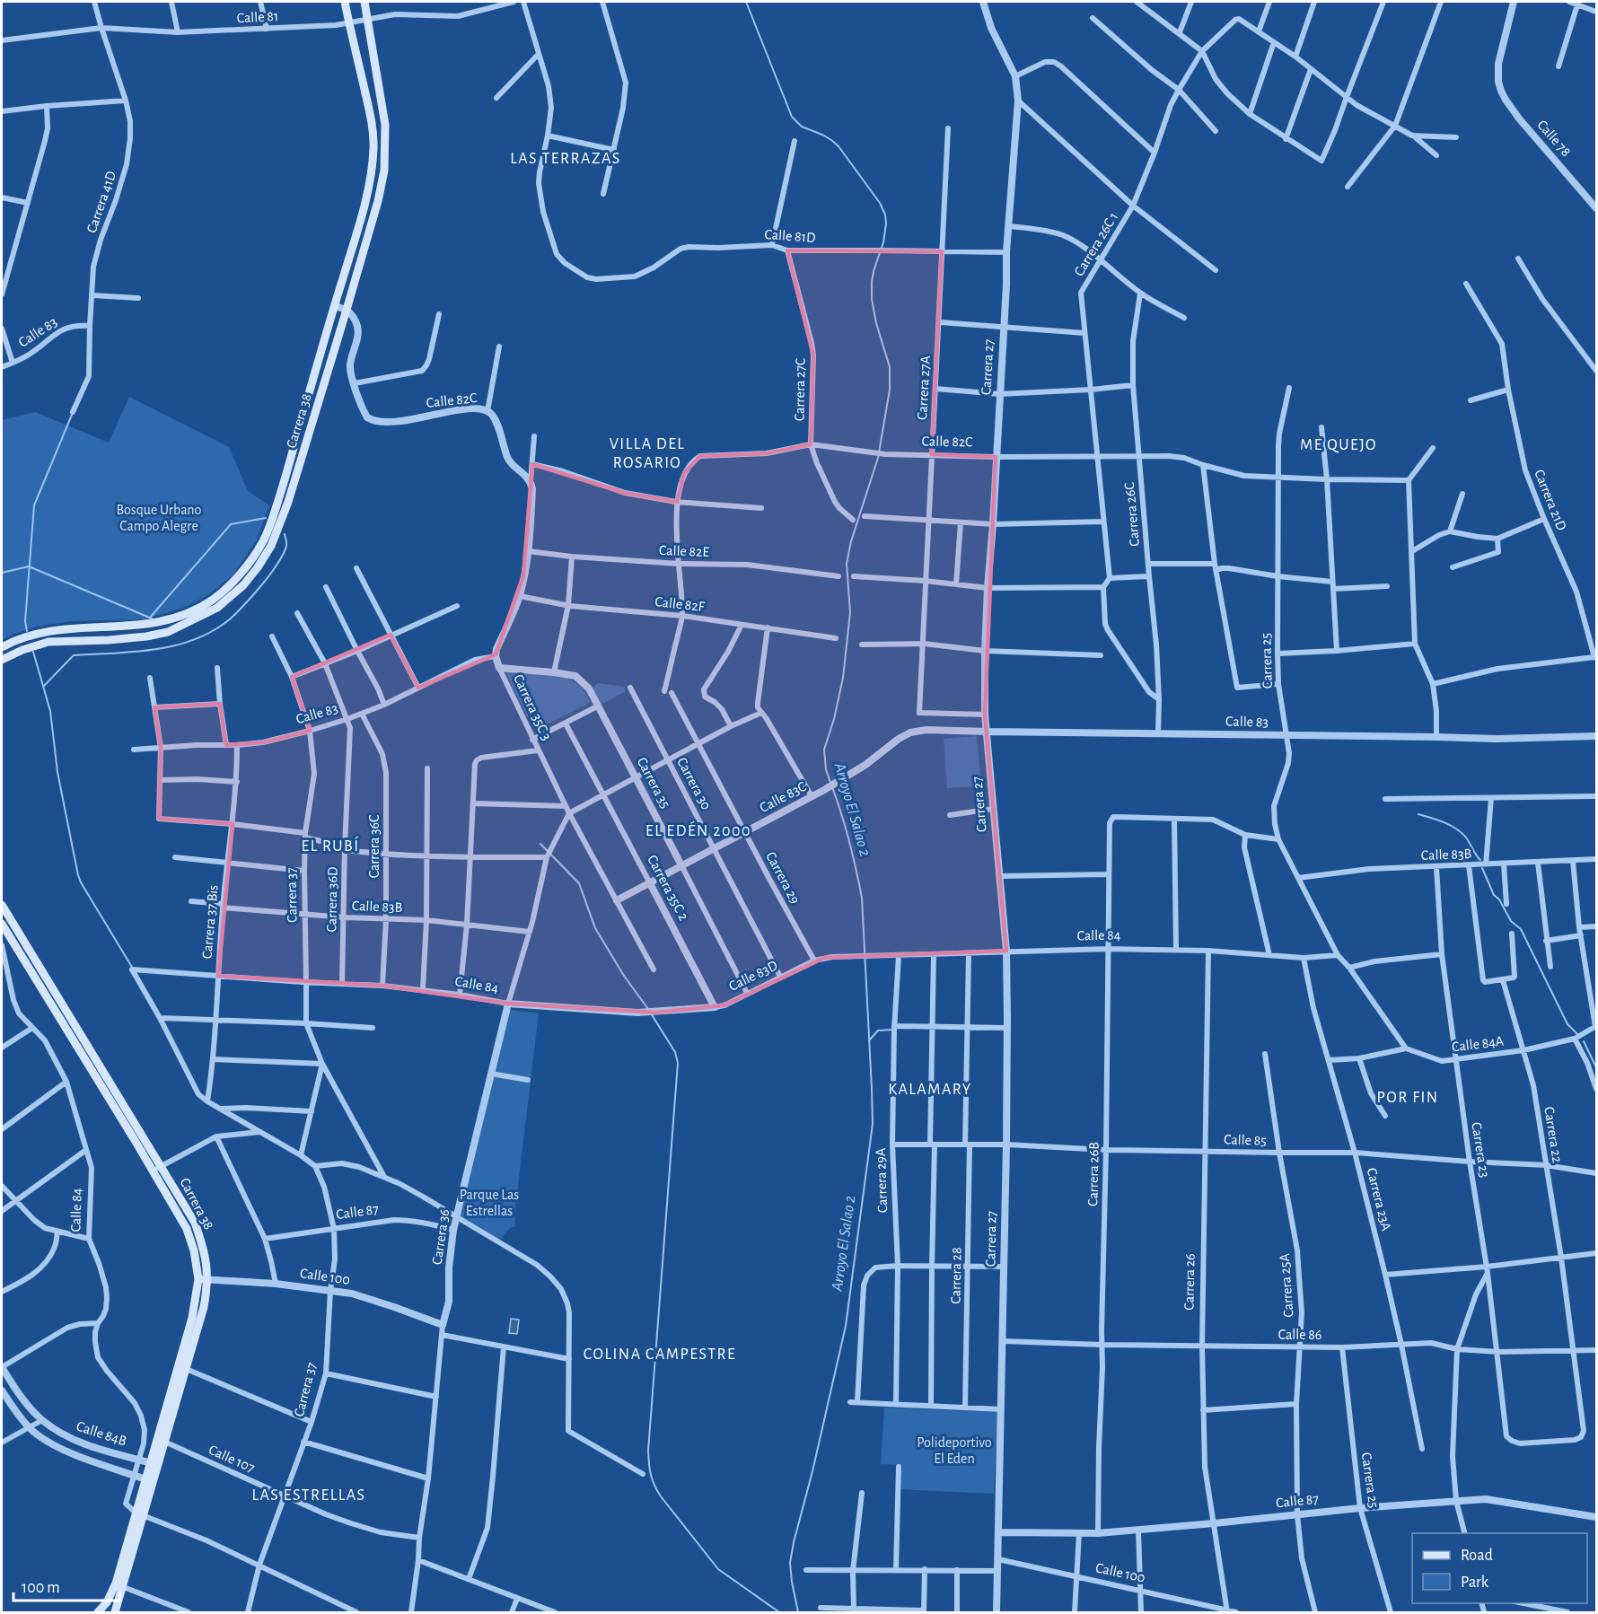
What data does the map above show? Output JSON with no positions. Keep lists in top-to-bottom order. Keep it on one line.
{"streets":{"main road":["Carrera 38"],"street":["Calle 81","Calle 78","Carrera 41D","Calle 81D","Carrera 26C 1","Calle 83","Carrera 27","Carrera 27A","Carrera 27C","Calle 82C","Carrera 21D","Carrera 26C","Calle 82E","Calle 82F","Carrera 25","Carrera 35C 3","Carrera 35","Carrera 30","Calle 83C","Carrera 36C","Calle 83B","Carrera 29","Carrera 35C 2","Carrera 37","Carrera 36D","Carrera 37 Bis","Calle 84","Calle 83D","Calle 84A","Carrera 22","Calle 85","Carrera 23","Carrera 26B","Carrera 29A","Carrera 23A","Calle 87","Carrera 36","Carrera 28","Calle 100","Carrera 26","Carrera 25A","Calle 86","Calle 84B","Calle 107"]},"crossings":[["Calle 81","Carrera 41D"],["Calle 81","Carrera 38"],["Carrera 41D","Calle 83"],["Calle 81D","Carrera 27"],["Calle 81D","Carrera 27A"],["Calle 81D","Carrera 27C"],["Carrera 26C 1","Calle 82C"],["Calle 83","Carrera 27"],["Calle 83","Carrera 26C"],["Calle 83","Carrera 25"],["Calle 83","Carrera 35C 3"],["Calle 83","Calle 83C"],["Calle 83","Carrera 36C"],["Calle 83","Carrera 37"],["Calle 83","Carrera 36D"],["Calle 83","Carrera 37 Bis"],["Carrera 27","Carrera 27A"],["Carrera 27","Calle 82C"],["Carrera 27","Calle 84"],["Carrera 27","Calle 85"],["Carrera 27","Calle 87"],["Carrera 27","Calle 100"],["Carrera 27","Calle 86"],["Carrera 27A","Calle 82C"],["Carrera 27C","Calle 82C"],["Calle 82C","Carrera 26C"],["Calle 82C","Carrera 25"],["Carrera 38","Calle 84"],["Carrera 38","Calle 100"],["Carrera 38","Calle 84B"],["Carrera 38","Calle 107"],["Carrera 25","Calle 87"],["Carrera 25","Calle 86"],["Carrera 35C 3","Calle 83C"],["Carrera 35C 3","Carrera 36"],["Carrera 35","Calle 83C"],["Carrera 35","Calle 83D"],["Carrera 30","Calle 83C"],["Carrera 30","Calle 83D"],["Calle 83C","Carrera 29"],["Calle 83C","Carrera 35C 2"],["Carrera 36C","Calle 83B"],["Carrera 36C","Calle 84"],["Calle 83B","Carrera 37"],["Calle 83B","Carrera 36D"],["Calle 83B","Carrera 37 Bis"],["Calle 83B","Carrera 23"],["Calle 83B","Carrera 36"],["Carrera 29","Calle 83D"],["Carrera 35C 2","Calle 83D"],["Carrera 37","Calle 84"],["Carrera 37","Calle 87"],["Carrera 37","Calle 100"],["Carrera 37","Calle 107"],["Carrera 36D","Calle 84"],["Carrera 37 Bis","Calle 84"],["Calle 84","Calle 83D"],["Calle 84","Carrera 26B"],["Calle 84","Carrera 29A"],["Calle 84","Carrera 23A"],["Calle 84","Carrera 36"],["Calle 84","Carrera 28"],["Calle 84","Carrera 26"],["Calle 84","Calle 84B"],["Calle 84A","Carrera 22"],["Calle 84A","Carrera 23"],["Carrera 22","Calle 85"],["Carrera 22","Carrera 23"],["Carrera 22","Calle 86"],["Calle 85","Carrera 23"],["Calle 85","Carrera 26B"],["Calle 85","Carrera 29A"],["Calle 85","Carrera 23A"],["Calle 85","Carrera 28"],["Calle 85","Carrera 26"],["Calle 85","Carrera 25A"],["Carrera 23","Calle 86"],["Carrera 26B","Calle 87"],["Carrera 26B","Calle 86"],["Carrera 23A","Calle 86"],["Calle 87","Carrera 36"],["Calle 87","Carrera 26"],["Calle 87","Carrera 25A"],["Carrera 36","Calle 100"],["Carrera 36","Calle 107"],["Calle 100","Carrera 26"],["Carrera 26","Calle 86"],["Carrera 25A","Calle 86"]],"districts":["LAS TERRAZAS","VILLA DEL ROSARIO","ME QUEJO","EL EDÉN 2000","EL RUBÍ","KALAMARY","POR FIN","COLINA CAMPESTRE","LAS ESTRELLAS"],"water":["Arroyo El Salao 2"],"parks":["Bosque Urbano Campo Alegre","Parque Las Estrellas","Polideportivo El Eden"],"legend":["Road","Park"],"scale_bar":"100 m"}
